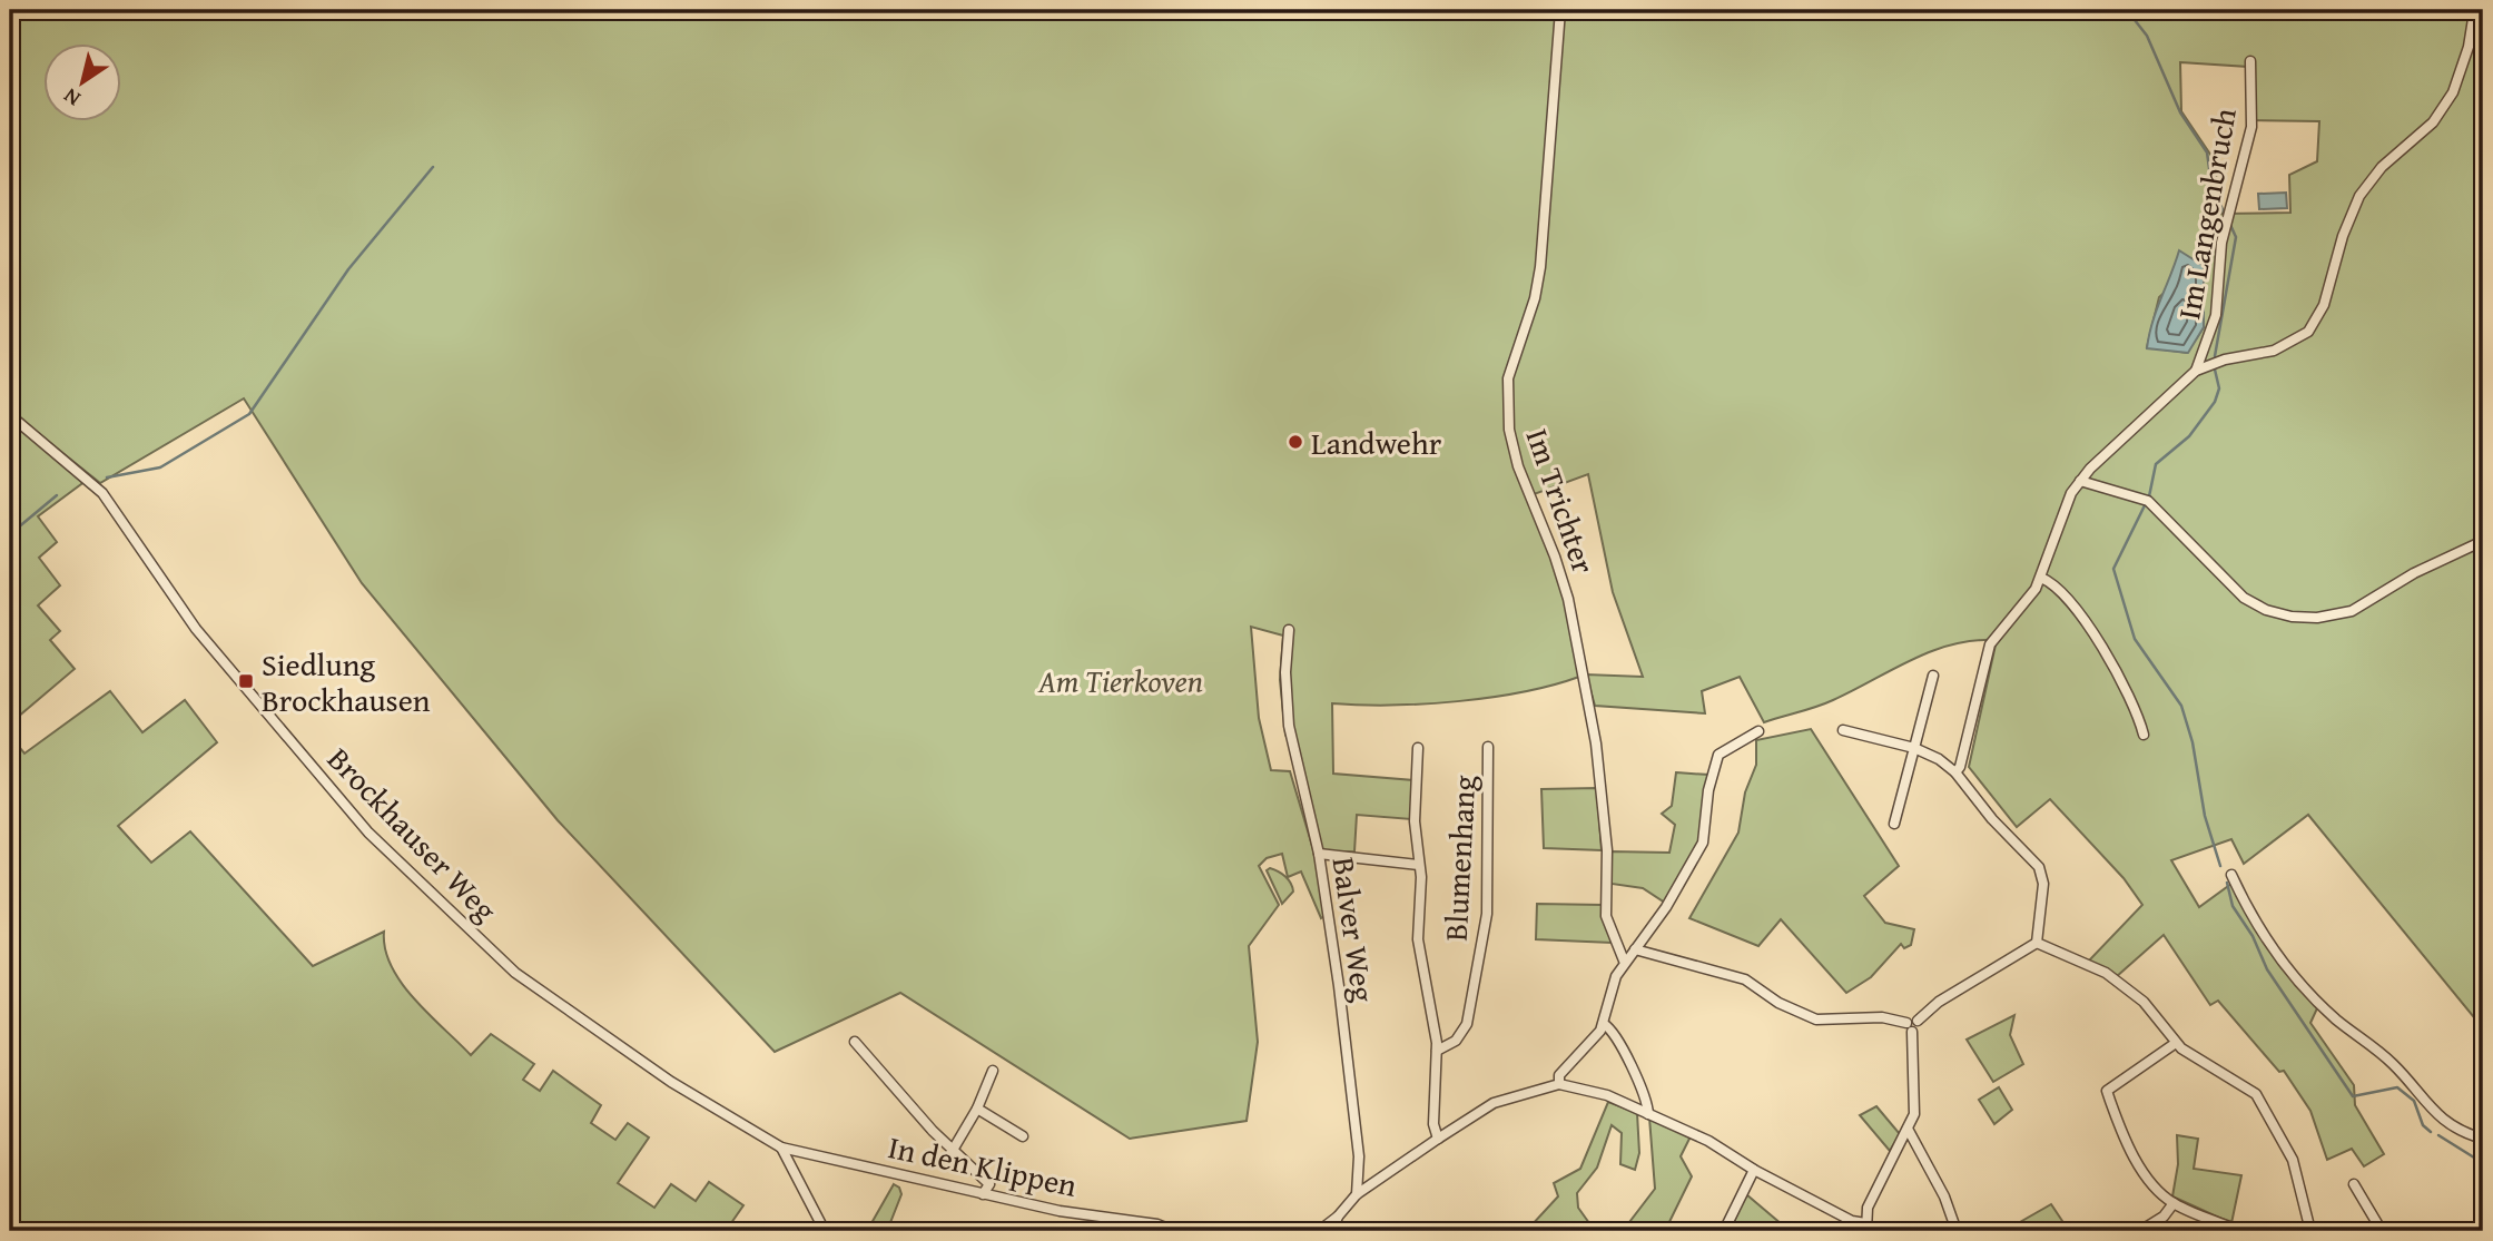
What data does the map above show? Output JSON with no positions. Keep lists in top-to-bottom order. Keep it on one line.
{"streets":{"street":["Im Langenbruch","Im Trichter","Brockhauser Weg","Blumenhang","Balver Weg","In den Klippen"]},"crossings":[["Brockhauser Weg","In den Klippen"]],"parks":["Am Tierkoven"],"places":{"other":["Landwehr"],"transit":["Siedlung Brockhausen"]},"north":"bottom left"}
